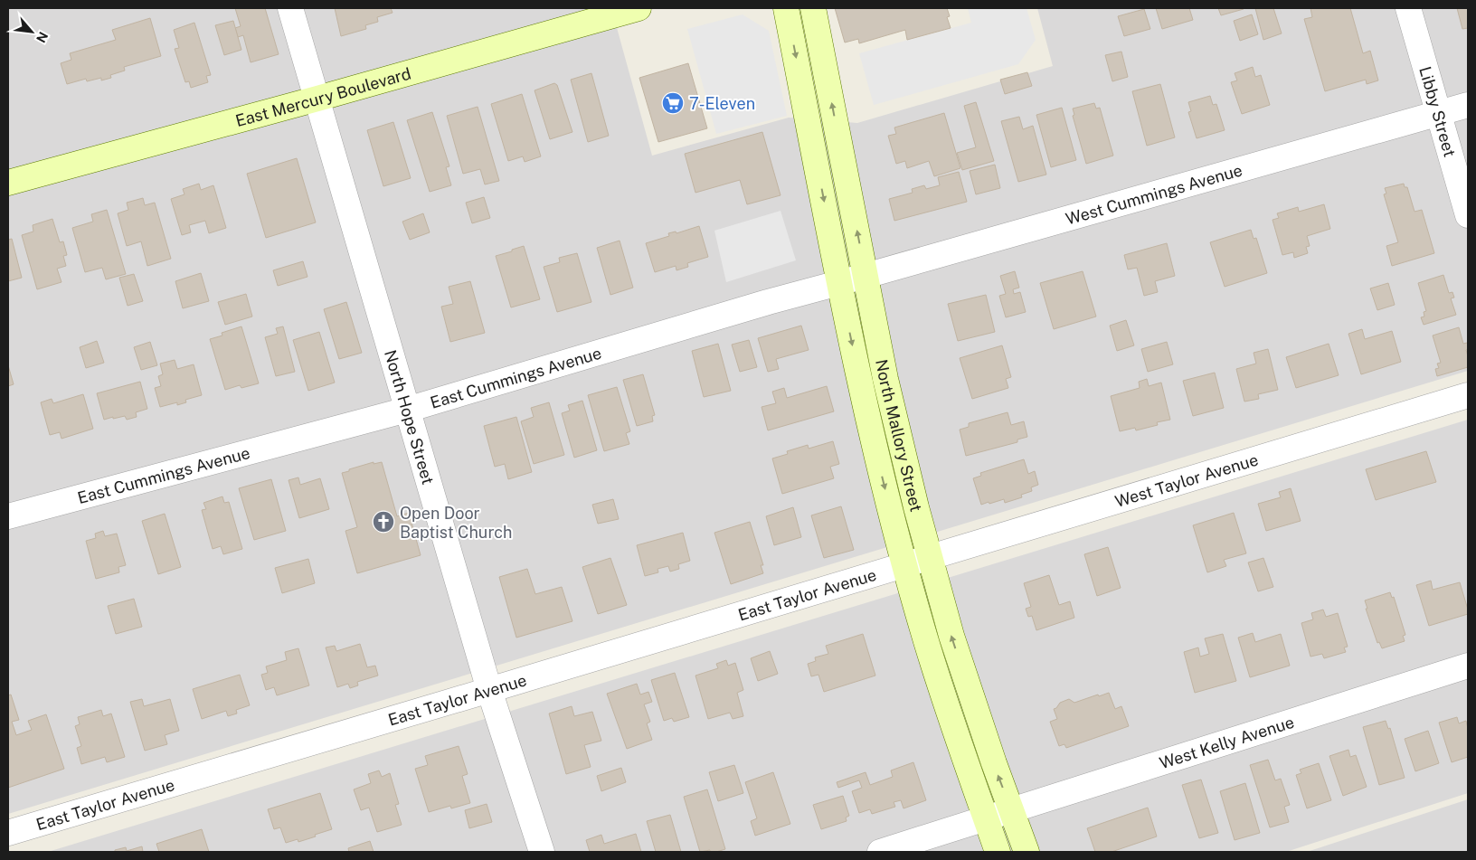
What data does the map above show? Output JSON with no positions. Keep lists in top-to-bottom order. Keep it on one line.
{"streets":{"main road":["East Mercury Boulevard","North Mallory Street"],"street":["Libby Street","West Cummings Avenue","East Cummings Avenue","North Hope Street","West Taylor Avenue","East Taylor Avenue","West Kelly Avenue"]},"crossings":[["East Mercury Boulevard","North Hope Street"],["Libby Street","West Cummings Avenue"],["West Cummings Avenue","East Cummings Avenue"],["West Cummings Avenue","North Mallory Street"],["East Cummings Avenue","North Hope Street"],["East Cummings Avenue","North Mallory Street"],["North Hope Street","East Taylor Avenue"],["North Mallory Street","West Taylor Avenue"],["North Mallory Street","East Taylor Avenue"],["North Mallory Street","West Kelly Avenue"],["West Taylor Avenue","East Taylor Avenue"]],"places":{"supermarket":["7-Eleven"],"church":["Open Door Baptist Church"]},"north":"bottom right"}
